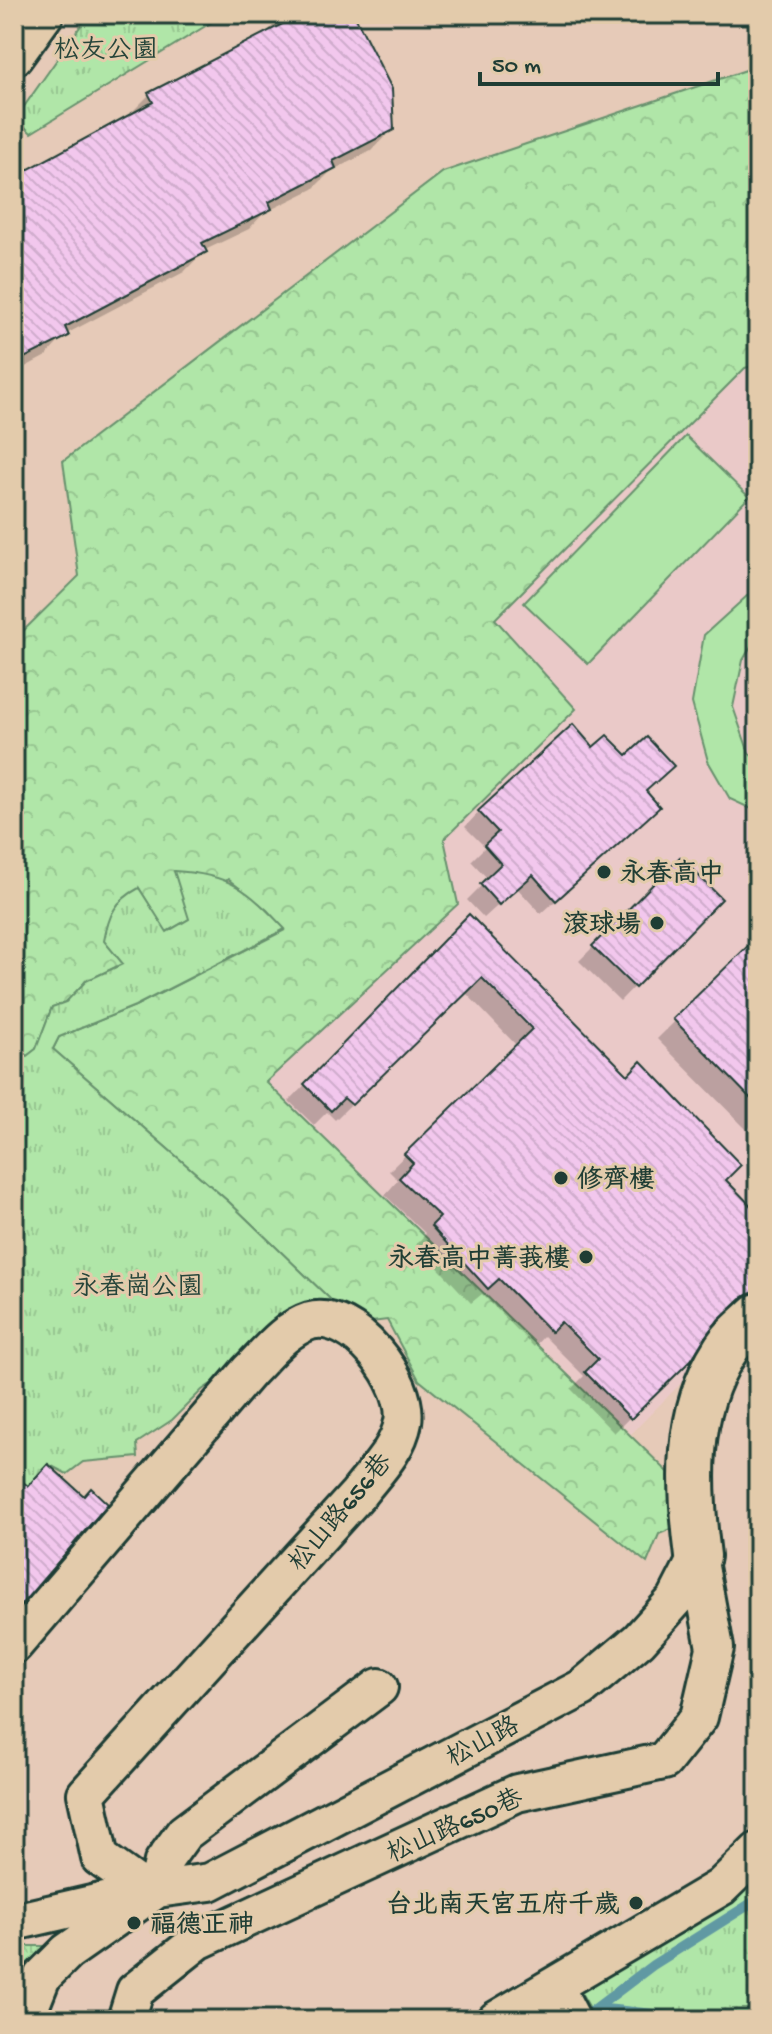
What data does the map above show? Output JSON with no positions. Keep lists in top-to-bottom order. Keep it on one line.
{"streets":{"street":["松山路656巷","松山路","松山路650巷"]},"crossings":[["松山路","松山路650巷"]],"parks":["松友公園","永春崗公園"],"places":["永春高中","滾球場","修齊樓","永春高中菁莪樓","台北南天宮五府千歲","福德正神"],"scale_bar":"50 m"}
